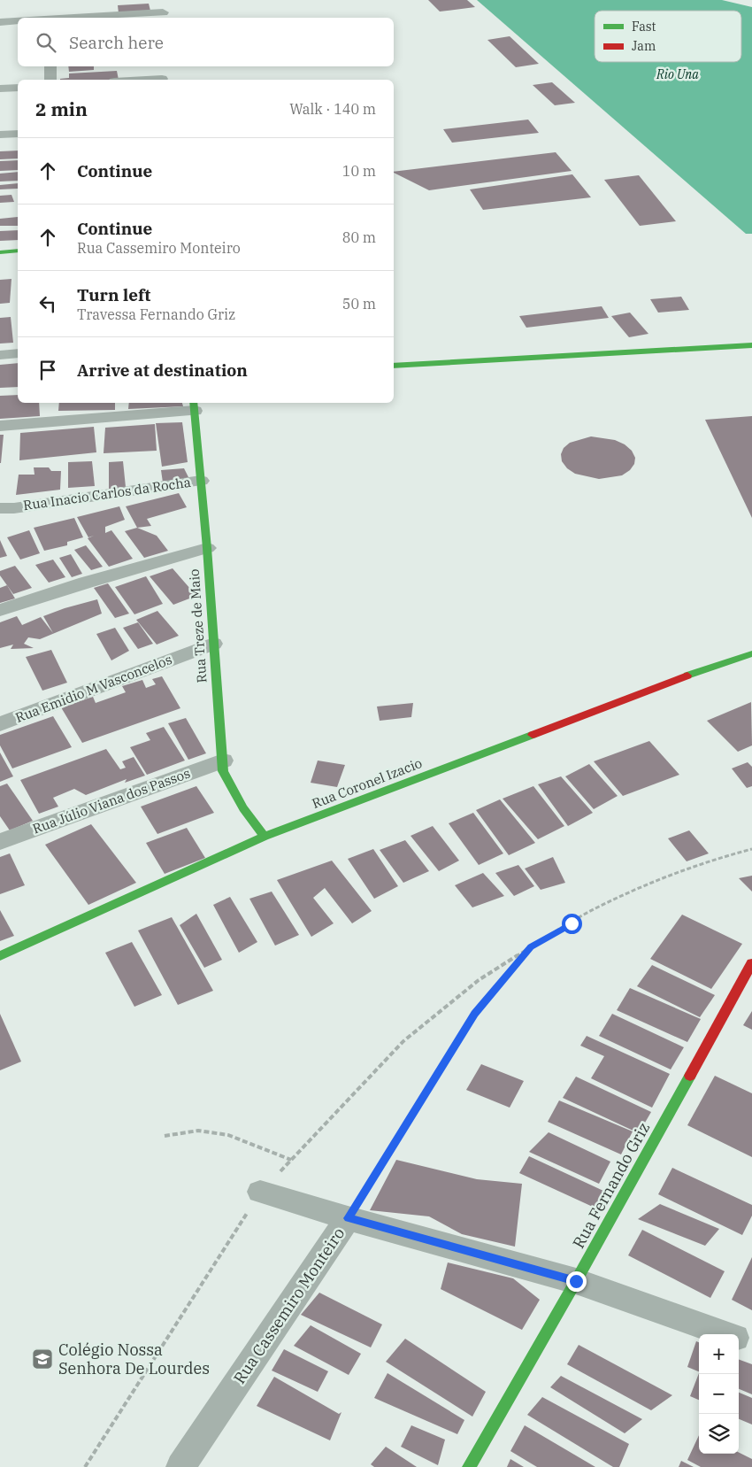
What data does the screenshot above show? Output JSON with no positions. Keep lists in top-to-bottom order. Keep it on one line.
{"streets":{"street":["Rua Inacio Carlos da Rocha","Rua Treze de Maio","Rua Emidio M Vasconcelos","Rua Coronel Izacio","Rua Júlio Viana dos Passos","Rua Fernando Griz","Rua Cassemiro Monteiro"]},"crossings":[["Rua Inacio Carlos da Rocha","Rua Treze de Maio"],["Rua Treze de Maio","Rua Emidio M Vasconcelos"],["Rua Treze de Maio","Rua Coronel Izacio"],["Rua Treze de Maio","Rua Júlio Viana dos Passos"]],"water":["Rio Una"],"places":{"school or university":["Colégio Nossa Senhora De Lourdes"]},"legend":["Fast","Jam"],"page":{"search":"Search here","heading":["2 min","Walk · 140 m"],"list":[["Continue","10 m"],["Continue","Rua Cassemiro Monteiro","80 m"],["Turn left","Travessa Fernando Griz","50 m"],"Arrive at destination"],"map_buttons":["+","−"]}}
